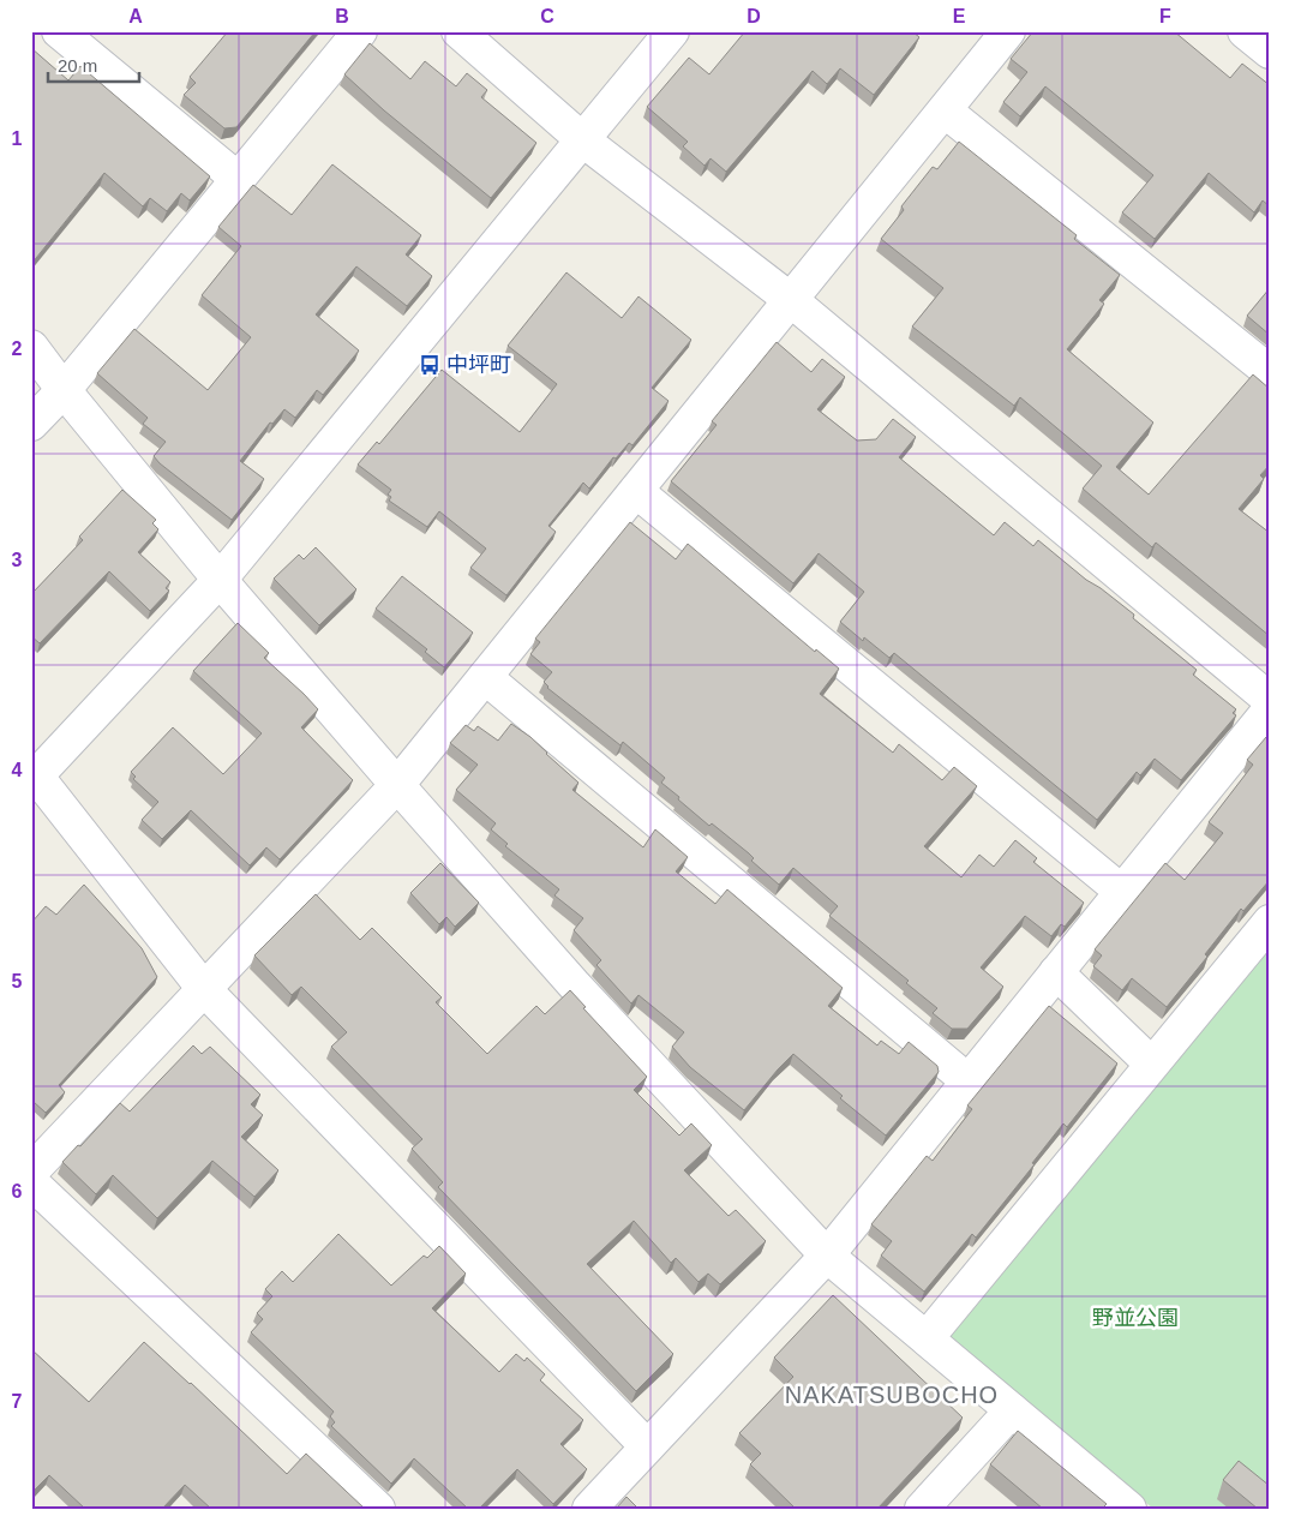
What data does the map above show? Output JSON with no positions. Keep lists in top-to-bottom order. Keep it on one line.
{"districts":["NAKATSUBOCHO"],"parks":["野並公園"],"places":{"bus stop":["中坪町"]},"scale_bar":"20 m","grid":{"columns":["A","B","C","D","E","F"],"rows":["1","2","3","4","5","6","7"]}}
